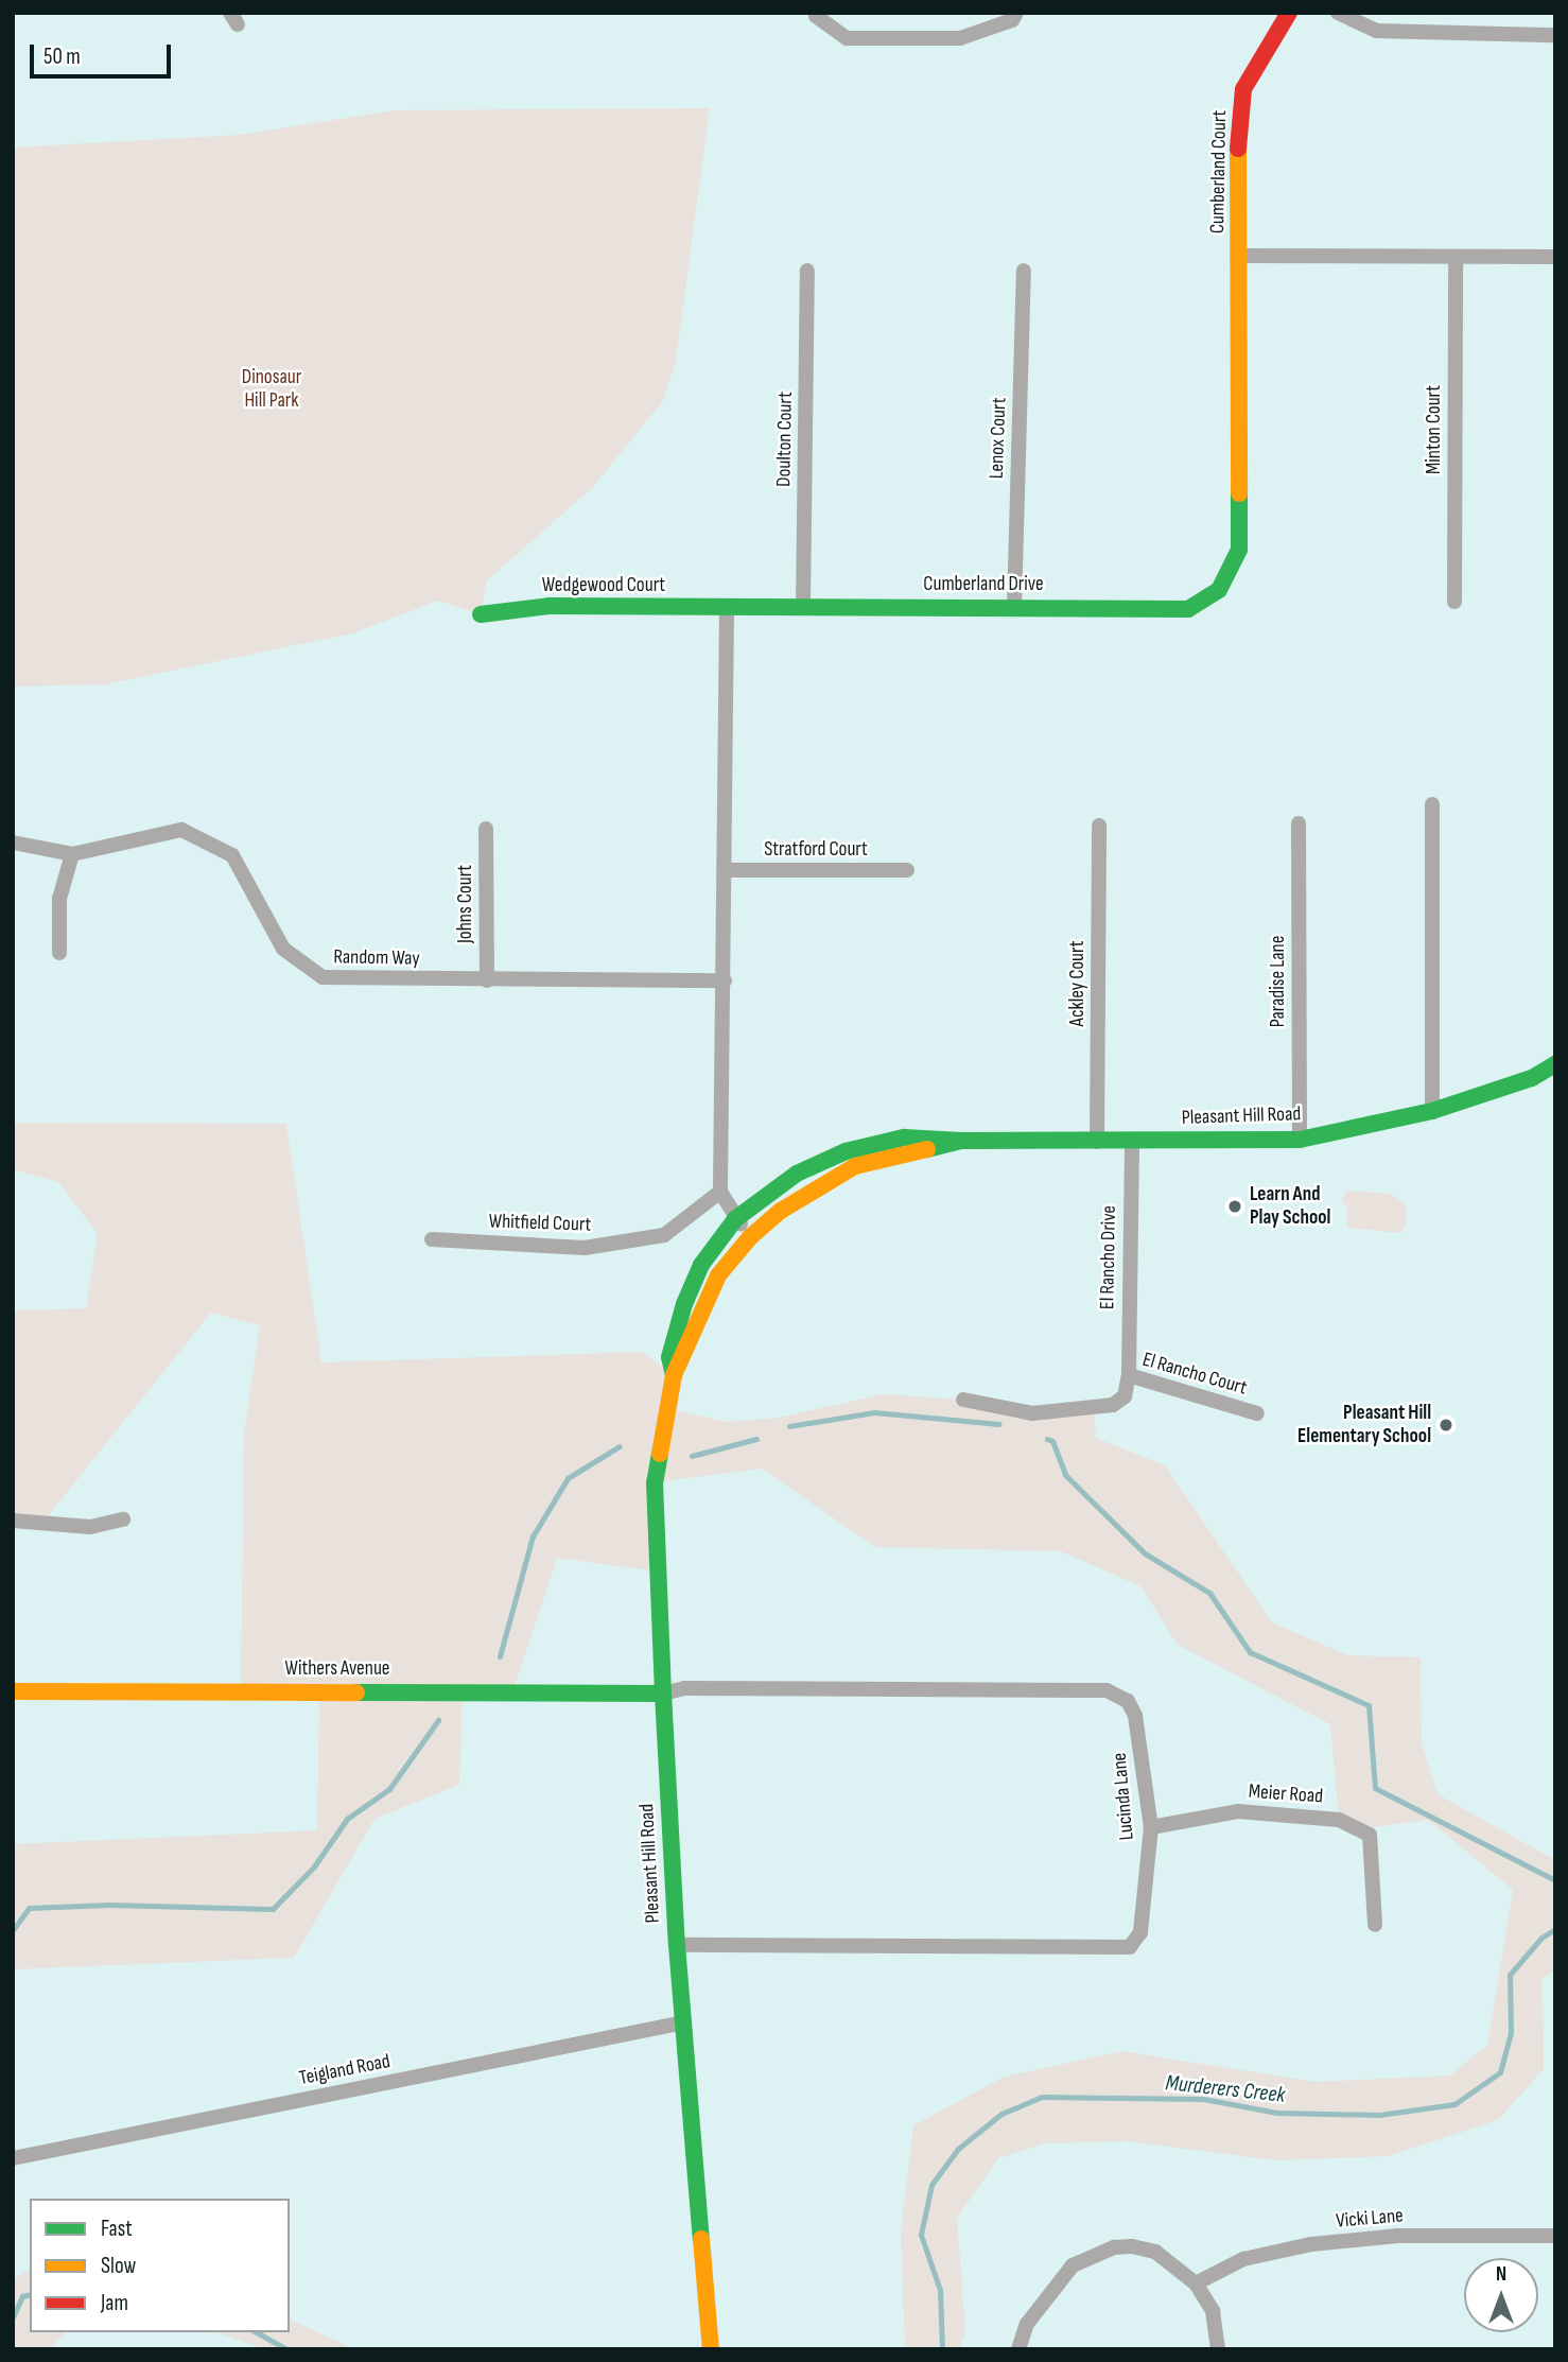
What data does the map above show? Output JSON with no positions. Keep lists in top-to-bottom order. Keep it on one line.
{"streets":{"street":["Cumberland Court","Minton Court","Lenox Court","Doulton Court","Cumberland Drive","Wedgewood Court","Stratford Court","Johns Court","Random Way","Paradise Lane","Ackley Court","Pleasant Hill Road","Whitfield Court","El Rancho Drive","El Rancho Court","Withers Avenue","Meier Road","Lucinda Lane","Teigland Road","Vicki Lane"]},"crossings":[["Cumberland Court","Cumberland Drive"],["Lenox Court","Cumberland Drive"],["Doulton Court","Cumberland Drive"],["Cumberland Drive","Wedgewood Court"],["Johns Court","Random Way"],["Paradise Lane","Pleasant Hill Road"],["Ackley Court","Pleasant Hill Road"],["Pleasant Hill Road","El Rancho Drive"],["Pleasant Hill Road","Withers Avenue"],["Pleasant Hill Road","Lucinda Lane"],["Pleasant Hill Road","Teigland Road"],["El Rancho Drive","El Rancho Court"],["Withers Avenue","Lucinda Lane"],["Meier Road","Lucinda Lane"]],"water":["Murderers Creek"],"parks":["Dinosaur Hill Park"],"places":["Learn And Play School","Pleasant Hill Elementary School"],"legend":["Fast","Slow","Jam"],"scale_bar":"50 m","north":"top"}
